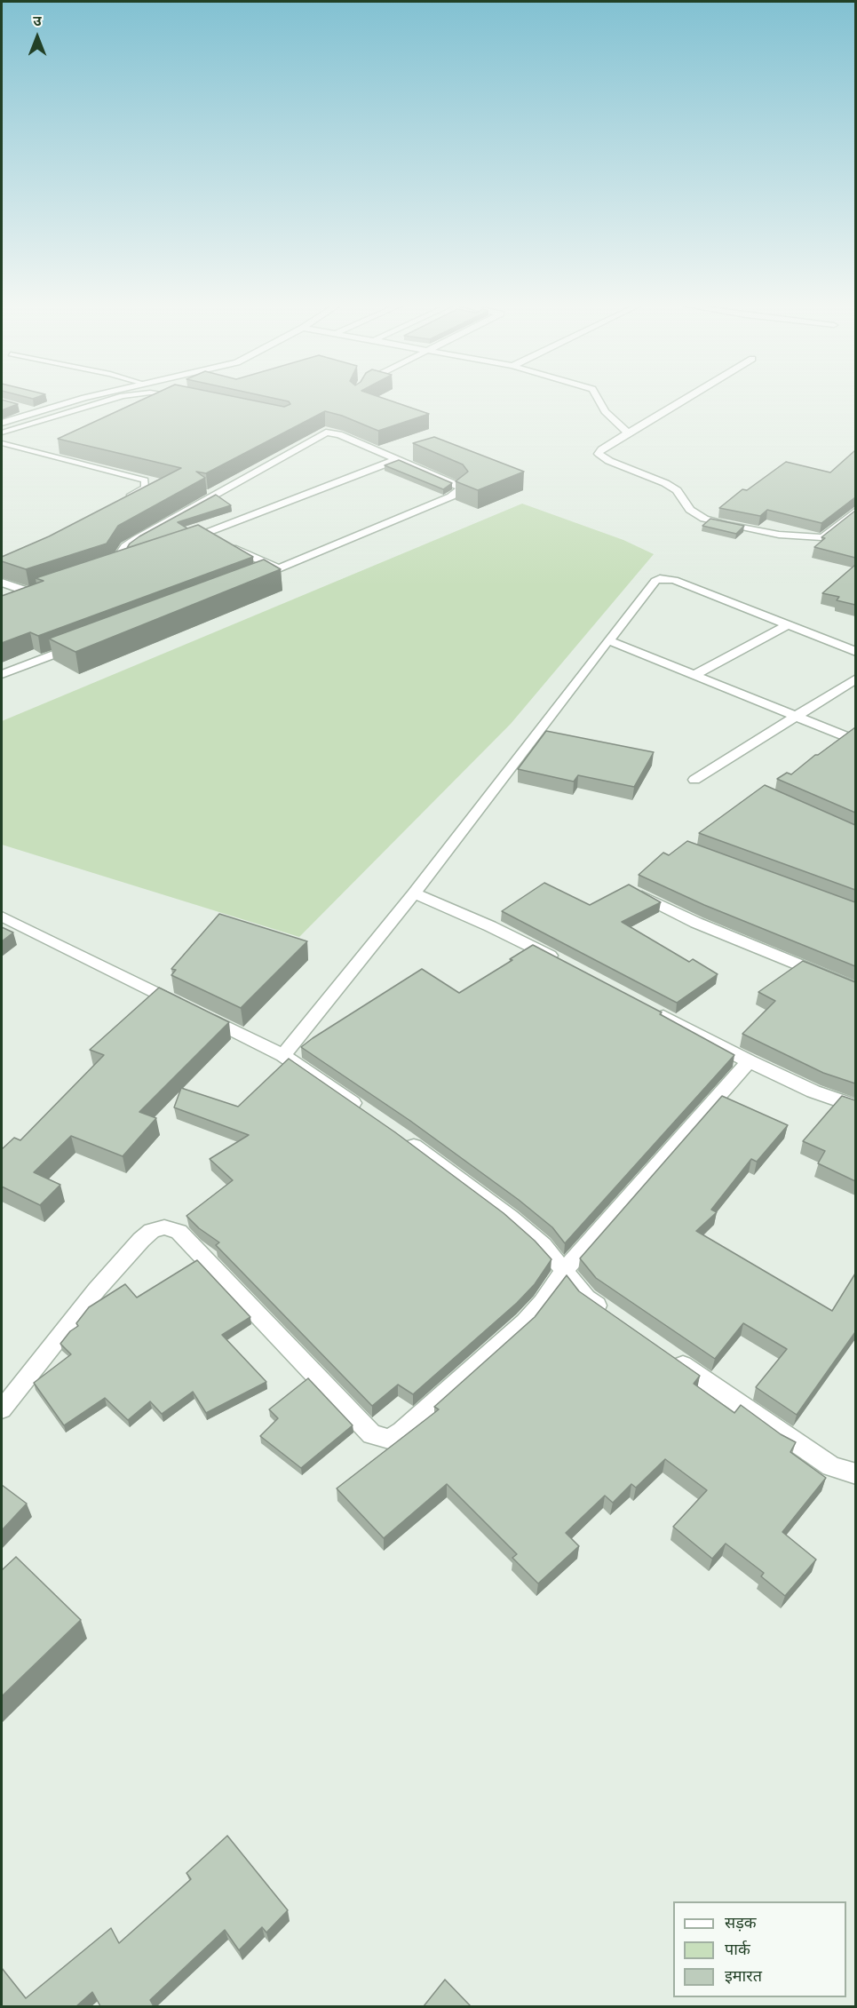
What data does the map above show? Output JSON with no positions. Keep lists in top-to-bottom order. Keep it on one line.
{"legend":["सड़क","पार्क","इमारत"],"north":"top"}
